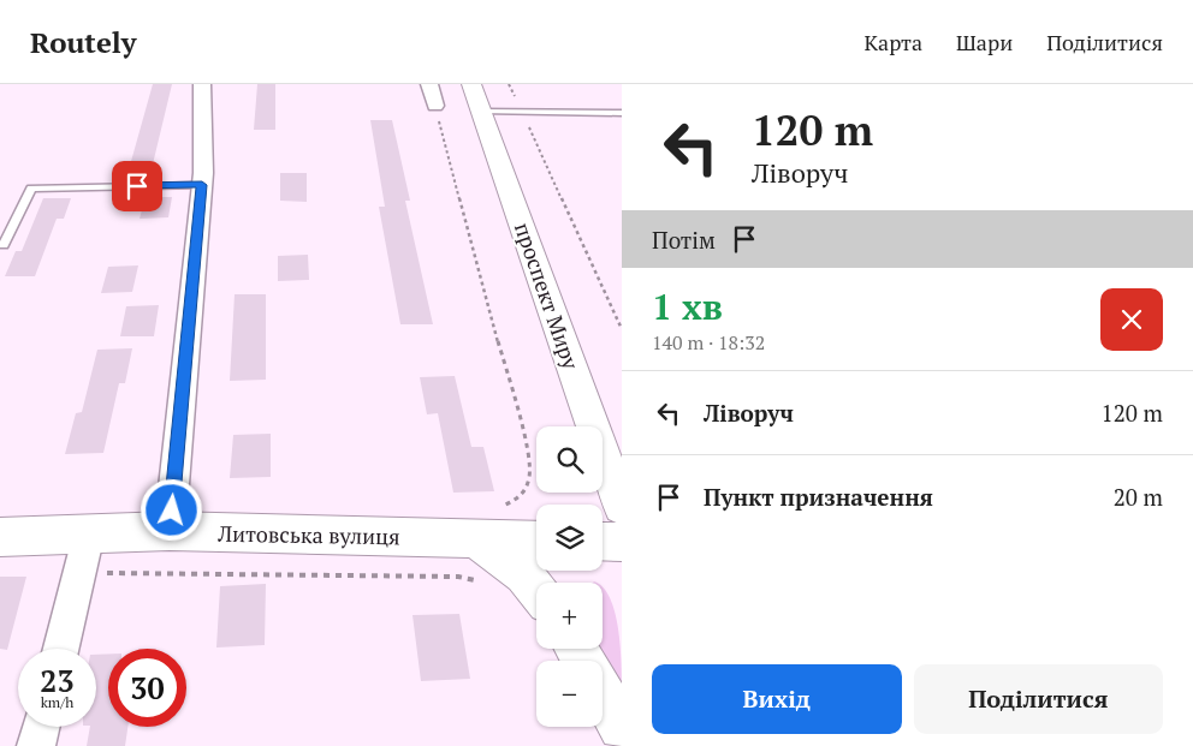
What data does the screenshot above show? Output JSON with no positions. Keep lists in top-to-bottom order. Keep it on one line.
{"streets":{"main road":["проспект Миру","Литовська вулиця"]},"page":{"header":"Routely","nav":["Карта","Шари","Поділитися"],"turn":["120 m","Ліворуч"],"then":"Потім","heading":["1 хв","140 m · 18:32"],"list":[{"name":"Ліворуч","value":"120 m"},{"name":"Пункт призначення","value":"20 m"}],"map_buttons":["+","−"],"speed":"23 km/h","limit":"30","buttons":["Вихід","Поділитися"]}}
